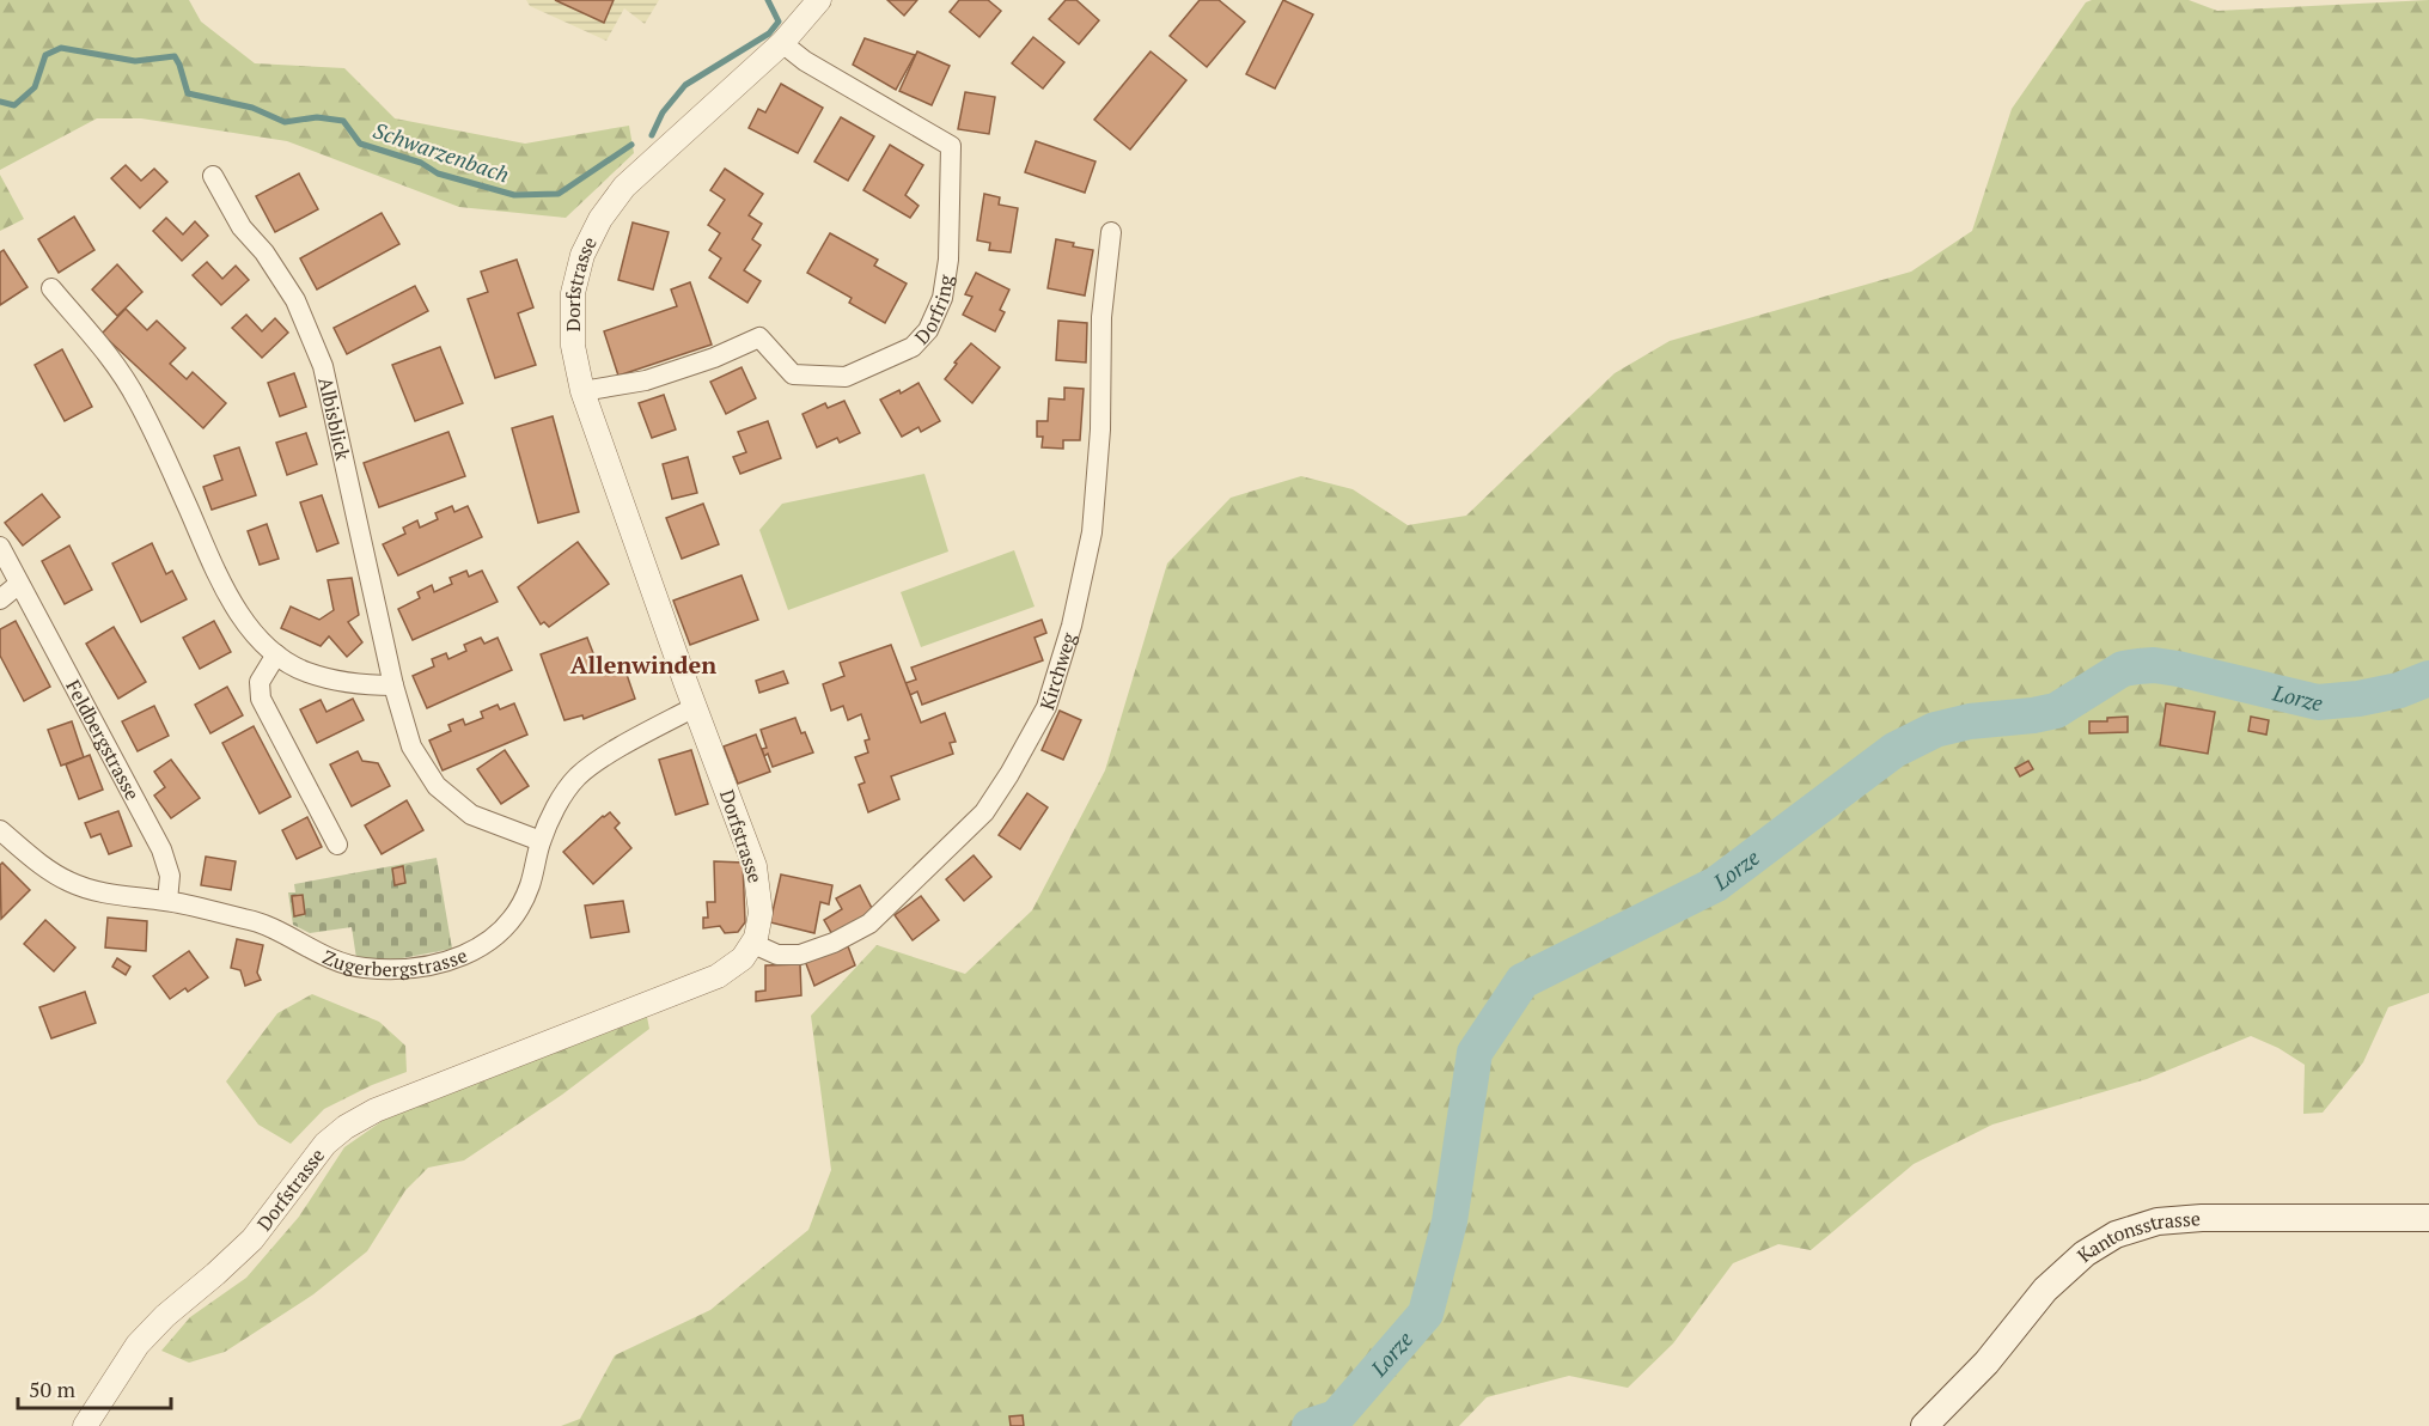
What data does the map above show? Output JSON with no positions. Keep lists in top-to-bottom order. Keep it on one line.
{"streets":{"main road":["Kantonsstrasse"],"street":["Dorfstrasse","Dorfring","Albisblick","Kirchweg","Feldbergstrasse","Zugerbergstrasse"]},"crossings":[["Dorfstrasse","Dorfring"],["Dorfstrasse","Kirchweg"],["Dorfstrasse","Zugerbergstrasse"],["Albisblick","Zugerbergstrasse"],["Feldbergstrasse","Zugerbergstrasse"]],"districts":["Allenwinden"],"water":["Schwarzenbach","Lorze"],"scale_bar":"50 m"}
